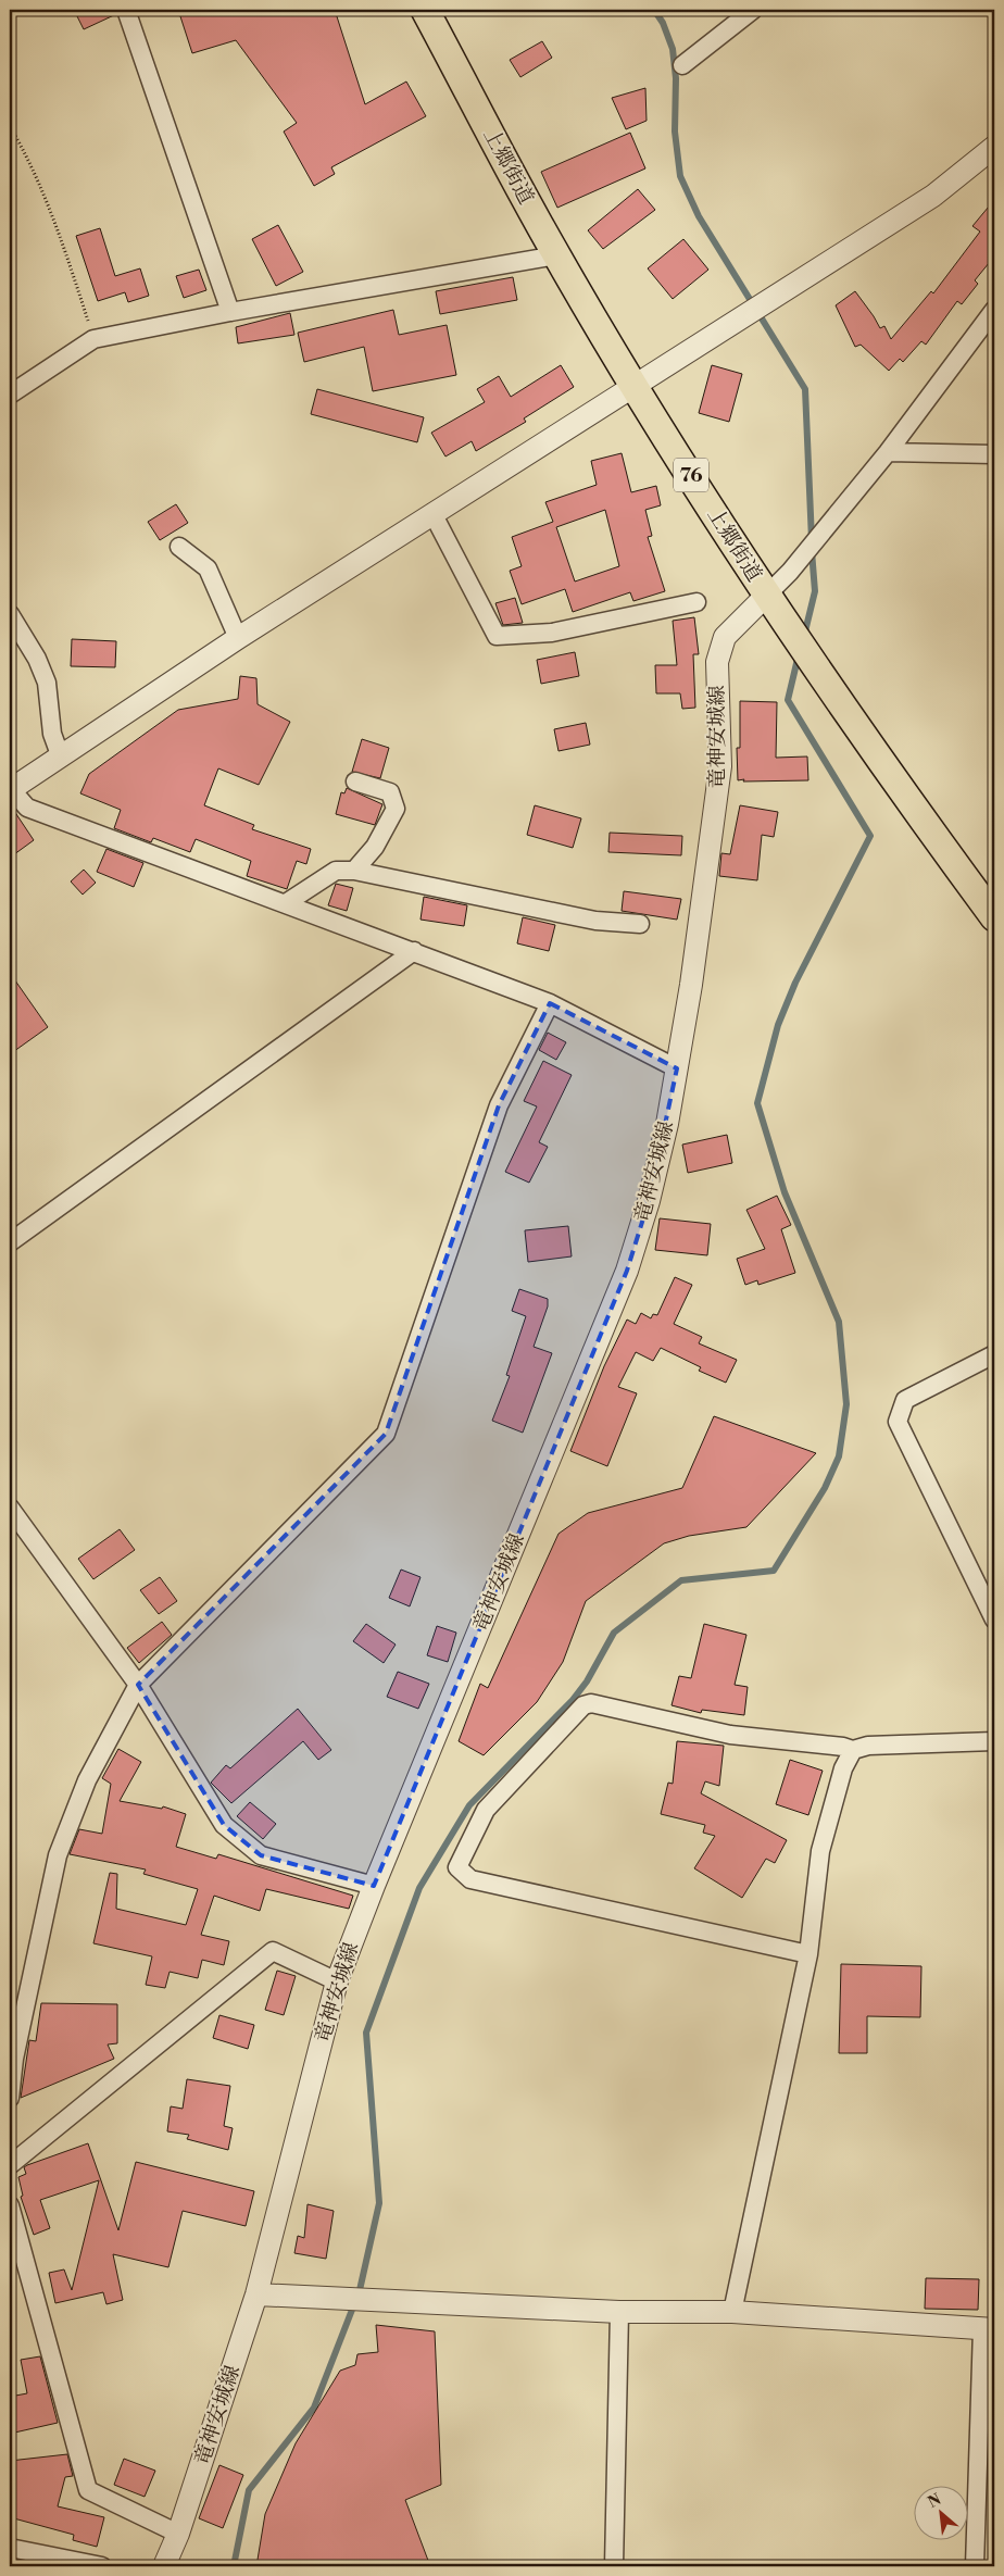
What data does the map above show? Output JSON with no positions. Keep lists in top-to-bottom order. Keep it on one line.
{"streets":{"main road":["上郷街道","76"],"street":["竜神安城線"]},"crossings":[["上郷街道","竜神安城線"]],"north":"top left"}
